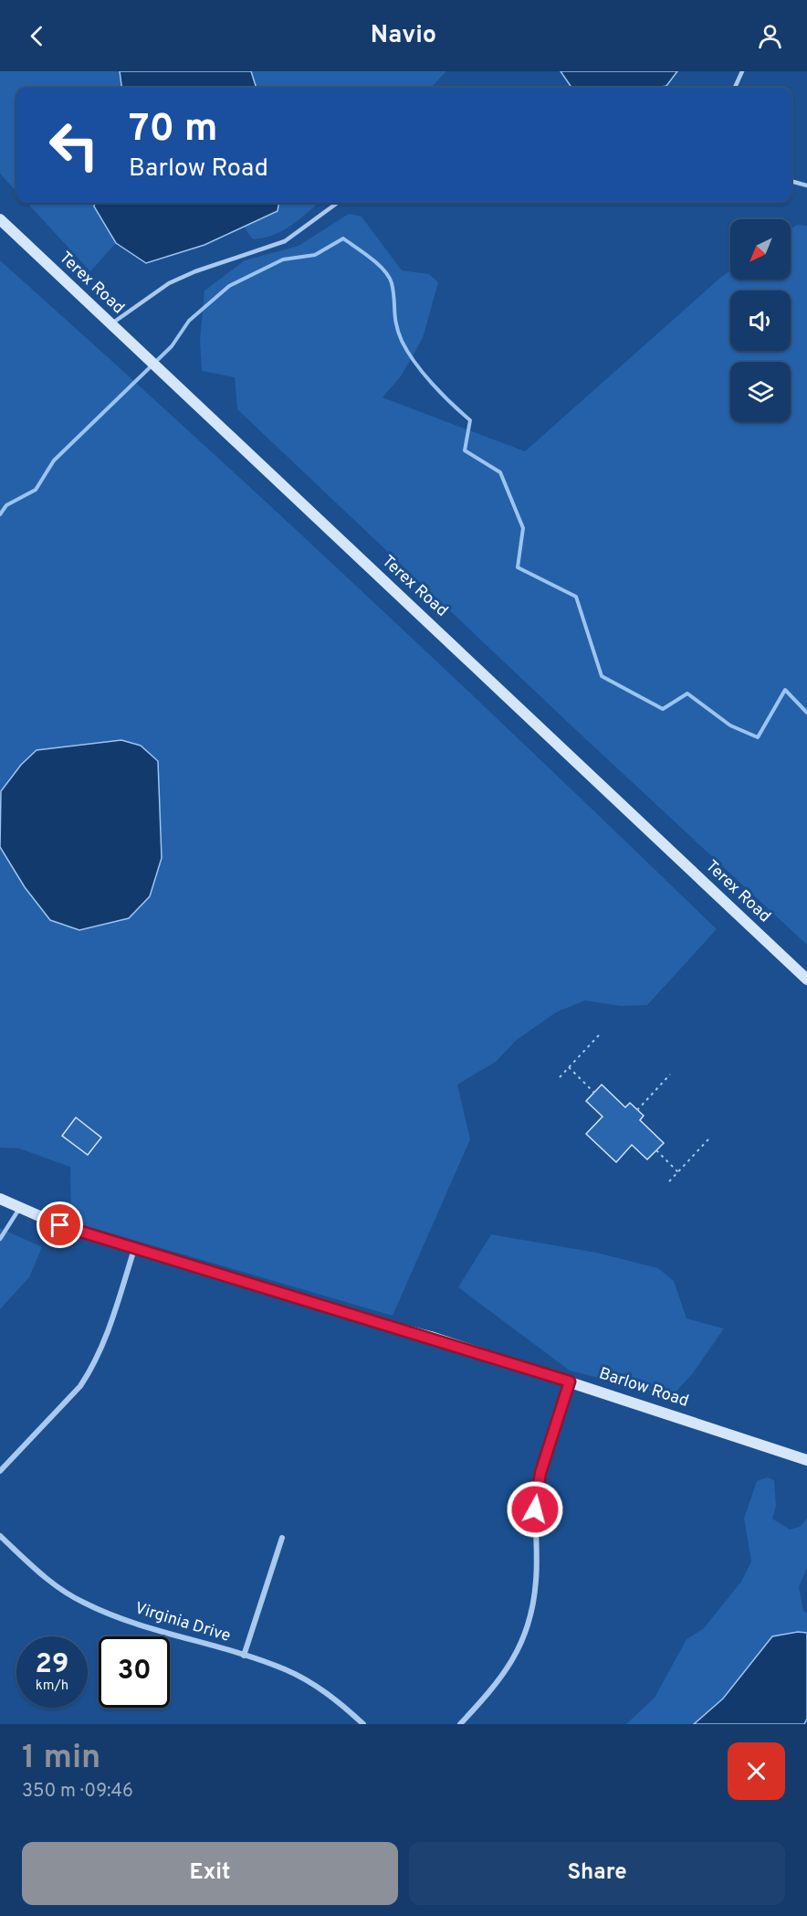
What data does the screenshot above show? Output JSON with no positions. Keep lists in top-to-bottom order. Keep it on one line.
{"streets":{"main road":["Terex Road","Barlow Road"],"street":["Virginia Drive"]},"north":"bottom left","page":{"header":"Navio","turn":["70 m","Barlow Road"],"speed":"29 km/h","limit":"30","heading":["1 min","350 m · 09:46"],"buttons":["Exit","Share"]}}
